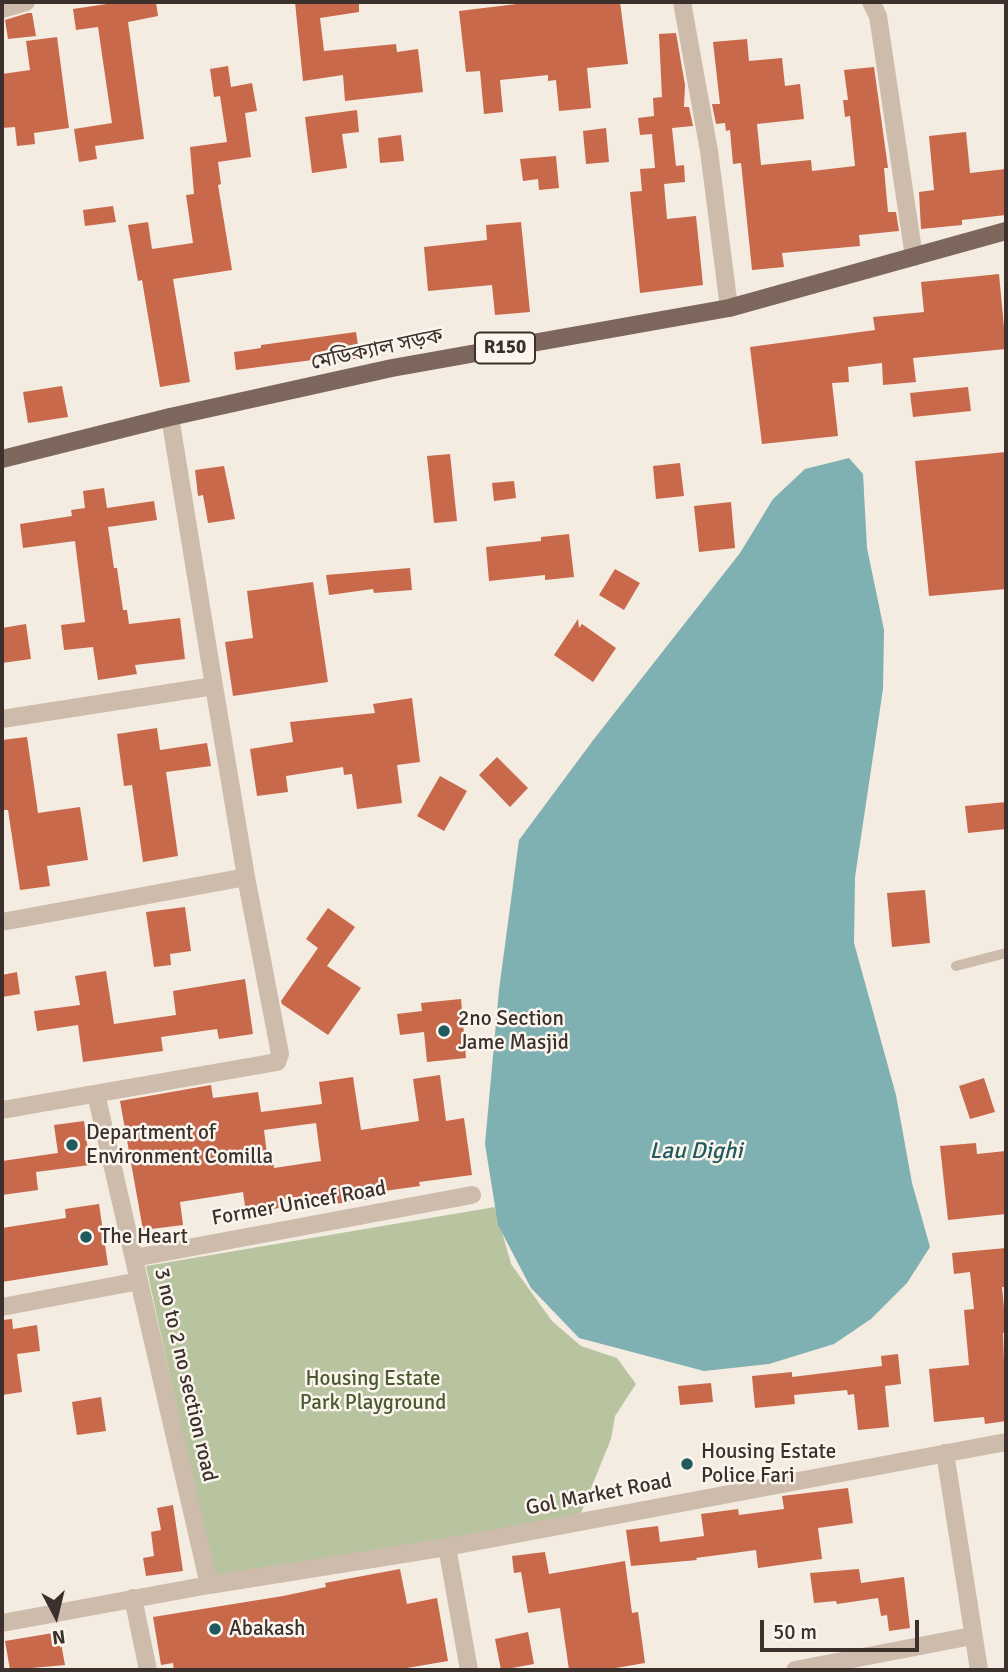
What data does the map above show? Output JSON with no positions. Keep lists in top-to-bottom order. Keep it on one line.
{"streets":{"main road":["R150","মেডিক্যাল সড়ক"],"street":["Former Unicef Road","3 no to 2 no section road","Gol Market Road"]},"crossings":[["Former Unicef Road","3 no to 2 no section road"],["3 no to 2 no section road","Gol Market Road"]],"water":["Lau Dighi"],"parks":["Housing Estate Park Playground"],"places":["2no Section Jame Masjid","Department of Environment Comilla","The Heart","Housing Estate Police Fari","Abakash"],"scale_bar":"50 m","north":"bottom"}
